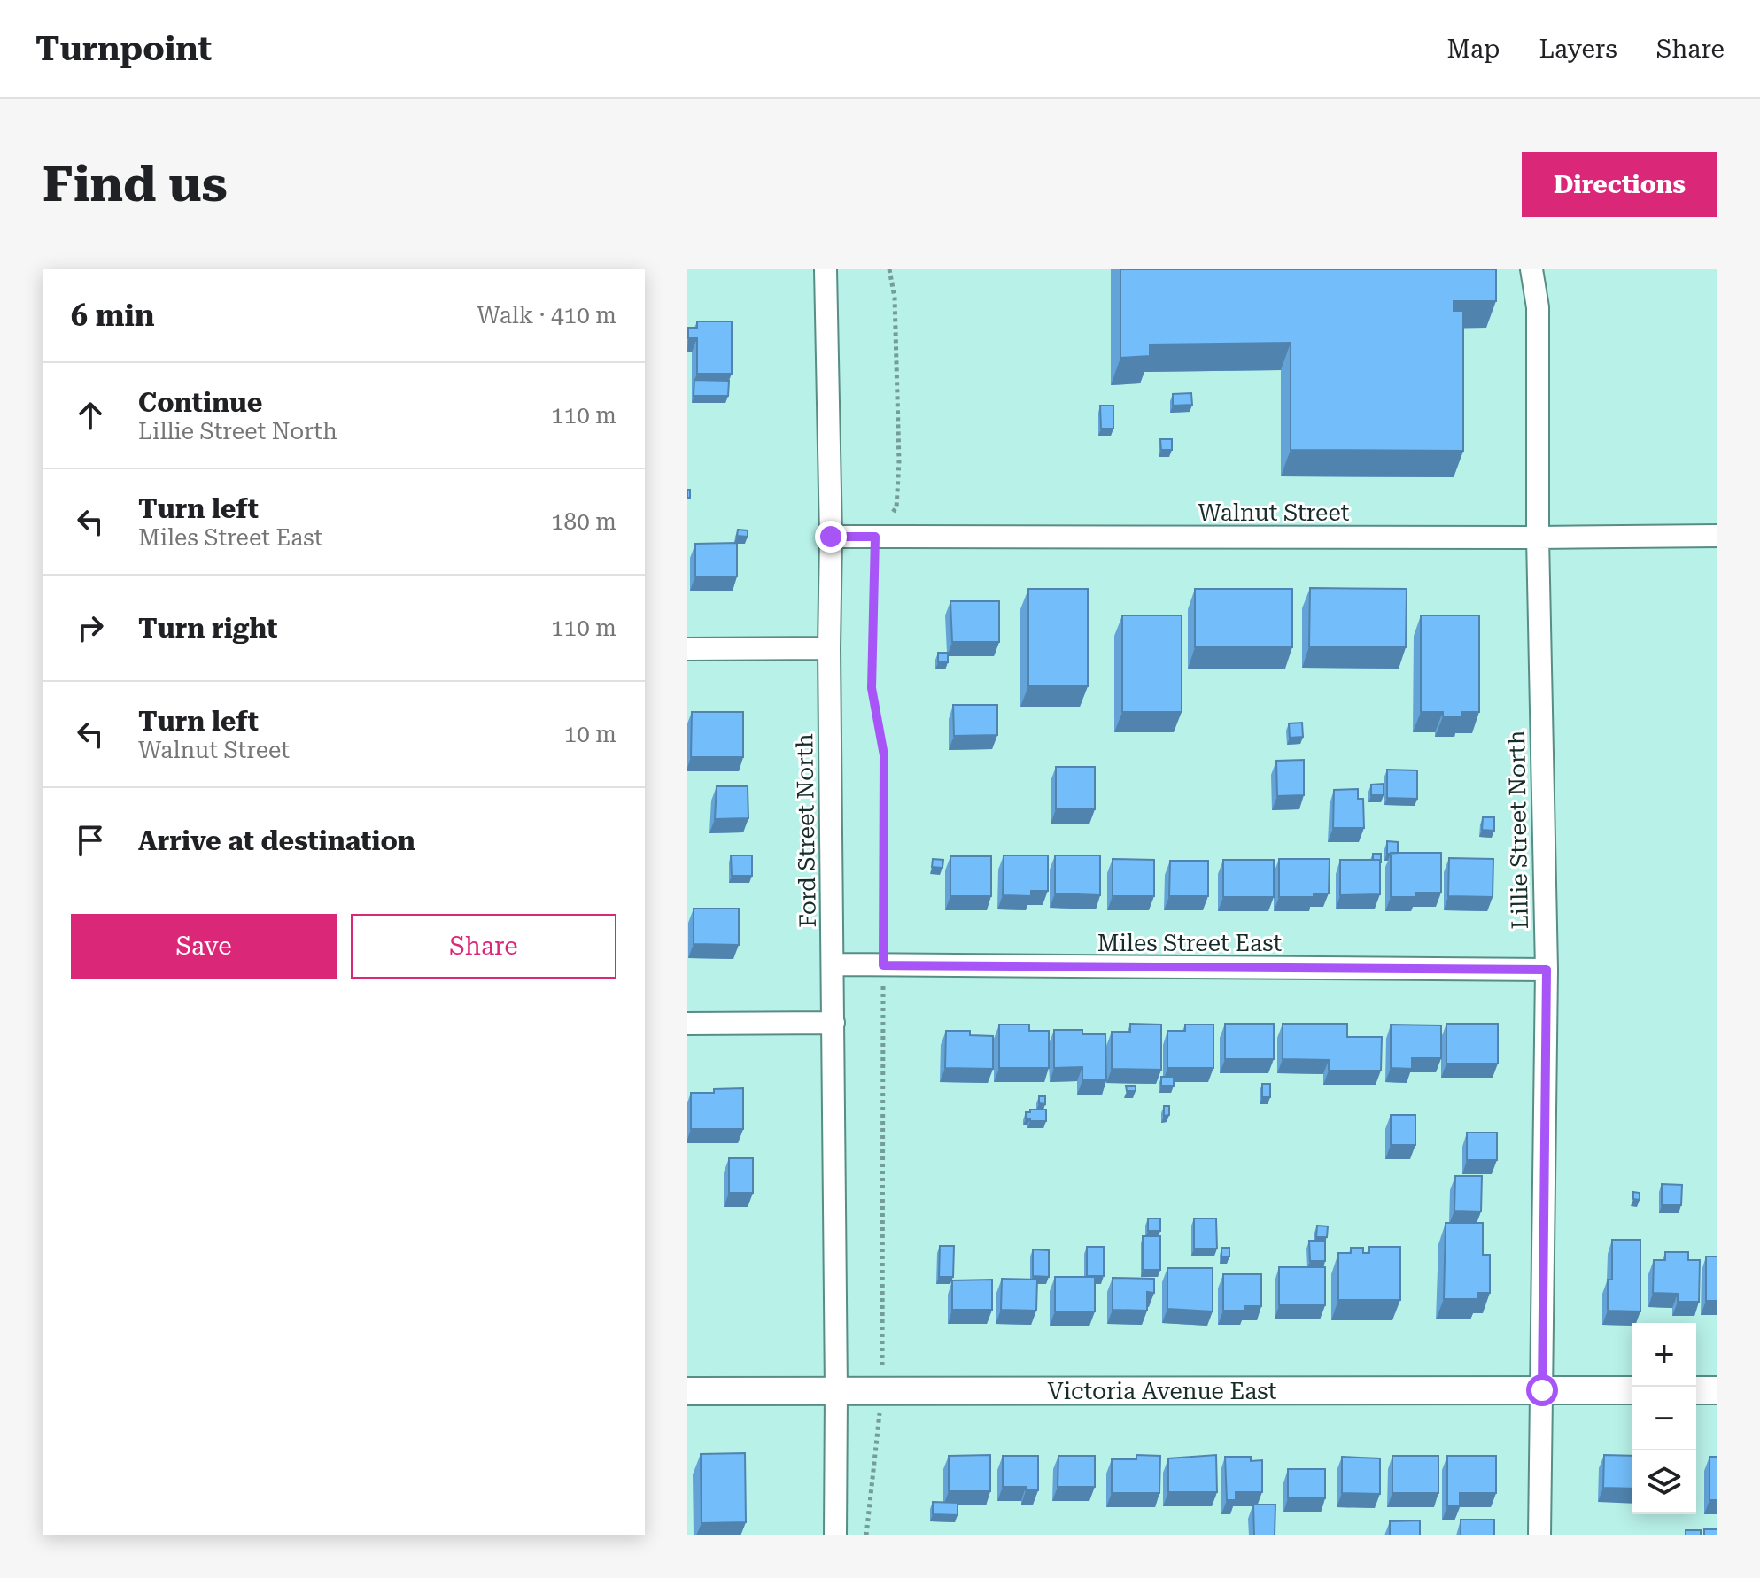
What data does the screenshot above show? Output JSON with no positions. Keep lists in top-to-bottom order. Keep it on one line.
{"streets":{"street":["Walnut Street","Lillie Street North","Ford Street North","Miles Street East","Victoria Avenue East"]},"crossings":[["Walnut Street","Lillie Street North"],["Walnut Street","Ford Street North"],["Lillie Street North","Miles Street East"],["Lillie Street North","Victoria Avenue East"],["Ford Street North","Miles Street East"],["Ford Street North","Victoria Avenue East"]],"page":{"header":"Turnpoint","nav":["Map","Layers","Share"],"buttons":["Directions",["Save","Share"]],"title":"Find us","heading":["6 min","Walk · 410 m"],"list":[["Continue","Lillie Street North","110 m"],["Turn left","Miles Street East","180 m"],["Turn right","110 m"],["Turn left","Walnut Street","10 m"],"Arrive at destination"],"map_buttons":["+","−"]}}
